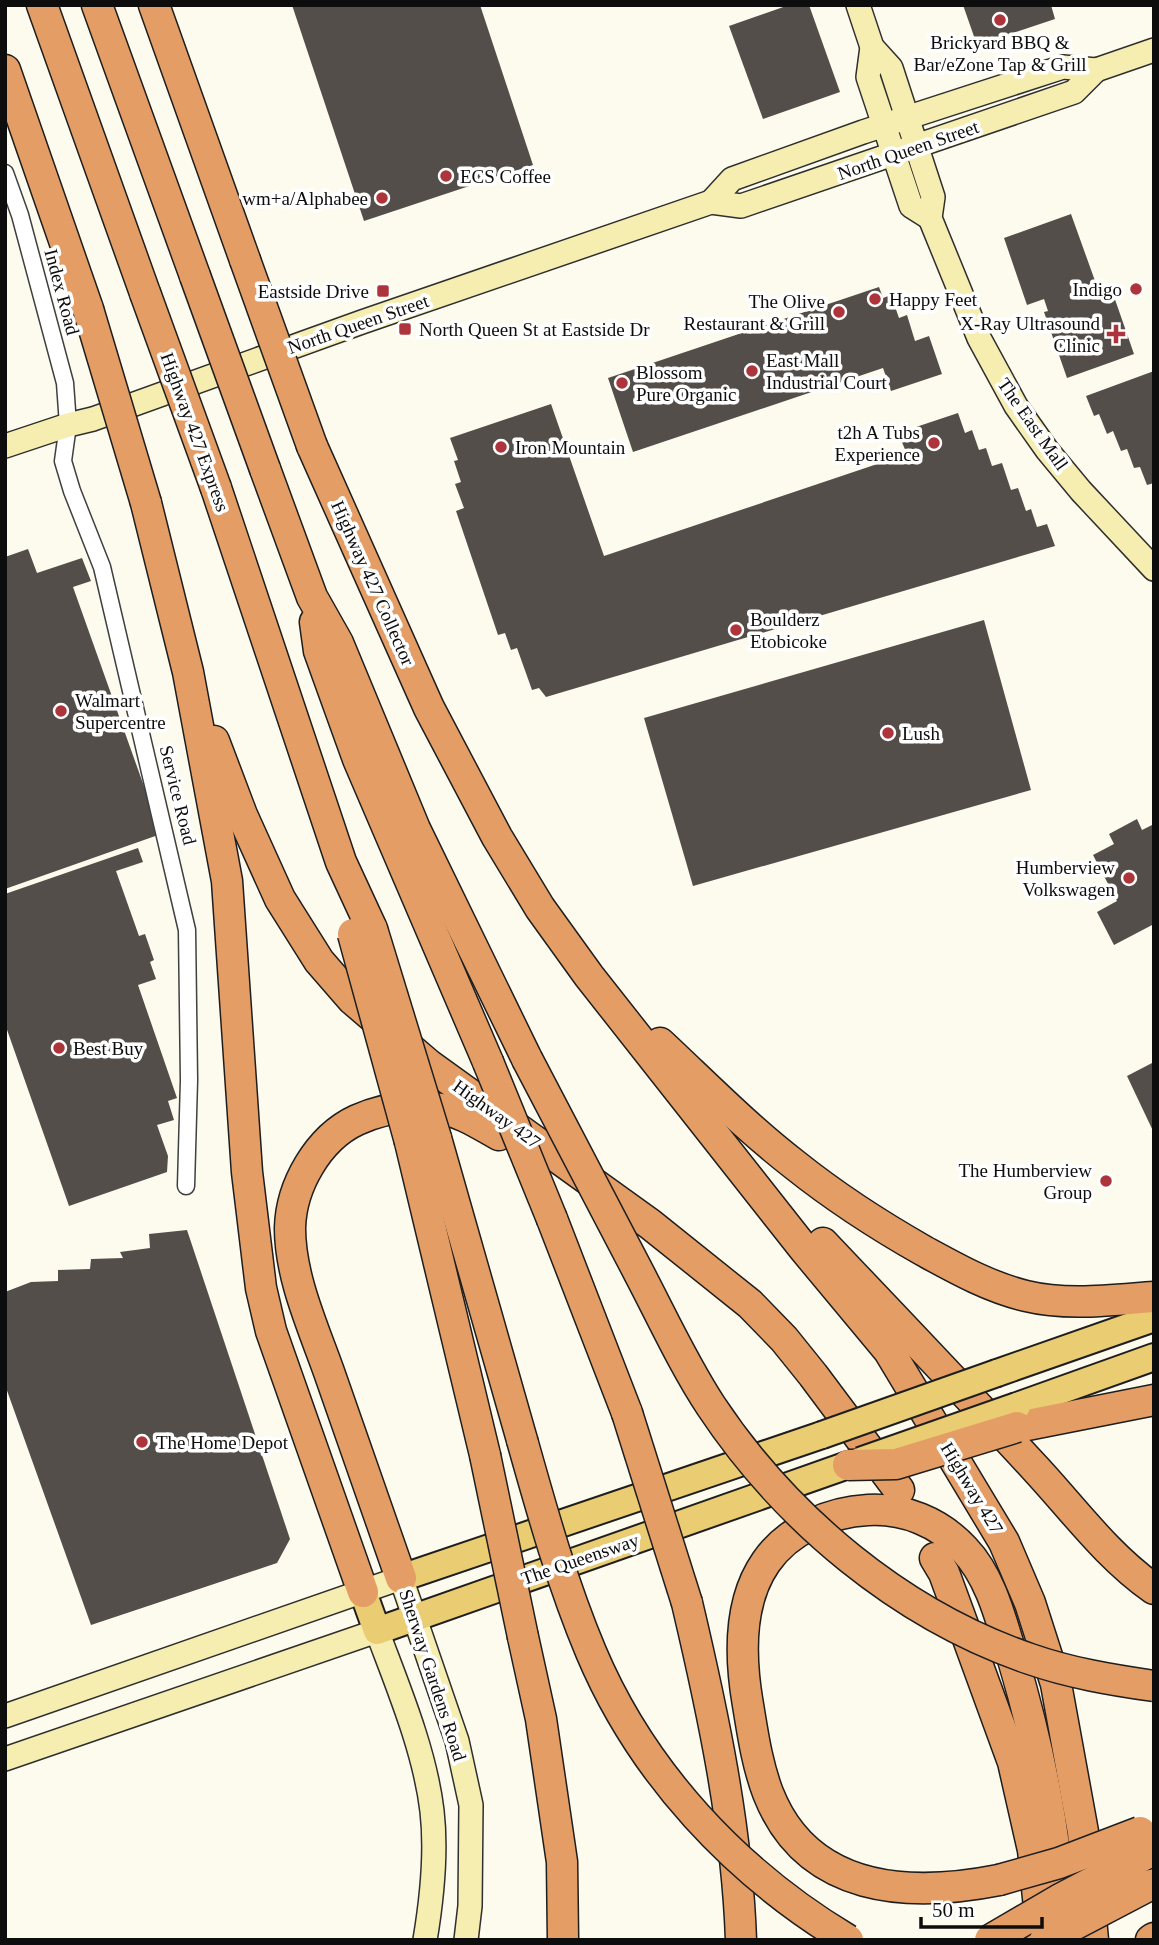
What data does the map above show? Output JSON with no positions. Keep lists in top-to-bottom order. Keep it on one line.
{"streets":{"highway":["Highway 427 Express","Highway 427 Collector","Highway 427"],"main road":["North Queen Street","The East Mall","The Queensway","Sherway Gardens Road"],"street":["Index Road","Service Road"]},"crossings":[["North Queen Street","Index Road"],["North Queen Street","The East Mall"],["North Queen Street","Service Road"],["Index Road","Service Road"],["Highway 427 Collector","Highway 427"],["The Queensway","Sherway Gardens Road"]],"places":{"other":["Brickyard BBQ & Bar/eZone Tap & Grill","ECS Coffee","wm+a/Alphabee","Indigo","Happy Feet","The Olive Restaurant & Grill","East Mall Industrial Court","Blossom Pure Organic","t2h A Tubs Experience","Iron Mountain","Boulderz Etobicoke","Walmart Supercentre","Lush","Humberview Volkswagen","Best Buy","The Humberview Group","The Home Depot"],"transit":["Eastside Drive","North Queen St at Eastside Dr"],"health":["X-Ray Ultrasound Clinic"]},"scale_bar":"50 m"}
